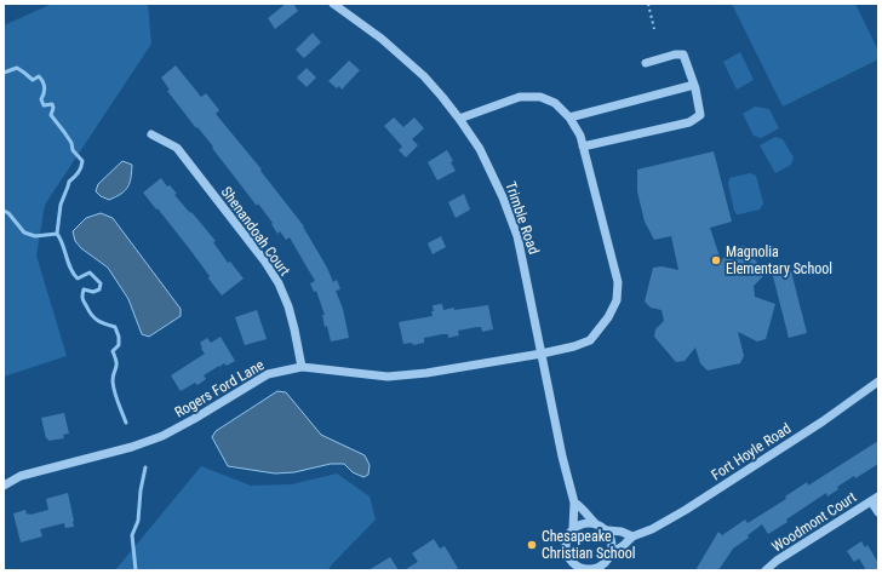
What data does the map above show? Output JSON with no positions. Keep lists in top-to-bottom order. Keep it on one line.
{"streets":{"street":["Trimble Road","Shenandoah Court","Rogers Ford Lane","Fort Hoyle Road","Woodmont Court"]},"crossings":[["Trimble Road","Rogers Ford Lane"],["Trimble Road","Fort Hoyle Road"],["Shenandoah Court","Rogers Ford Lane"]],"places":["Magnolia Elementary School","Chesapeake Christian School"]}
